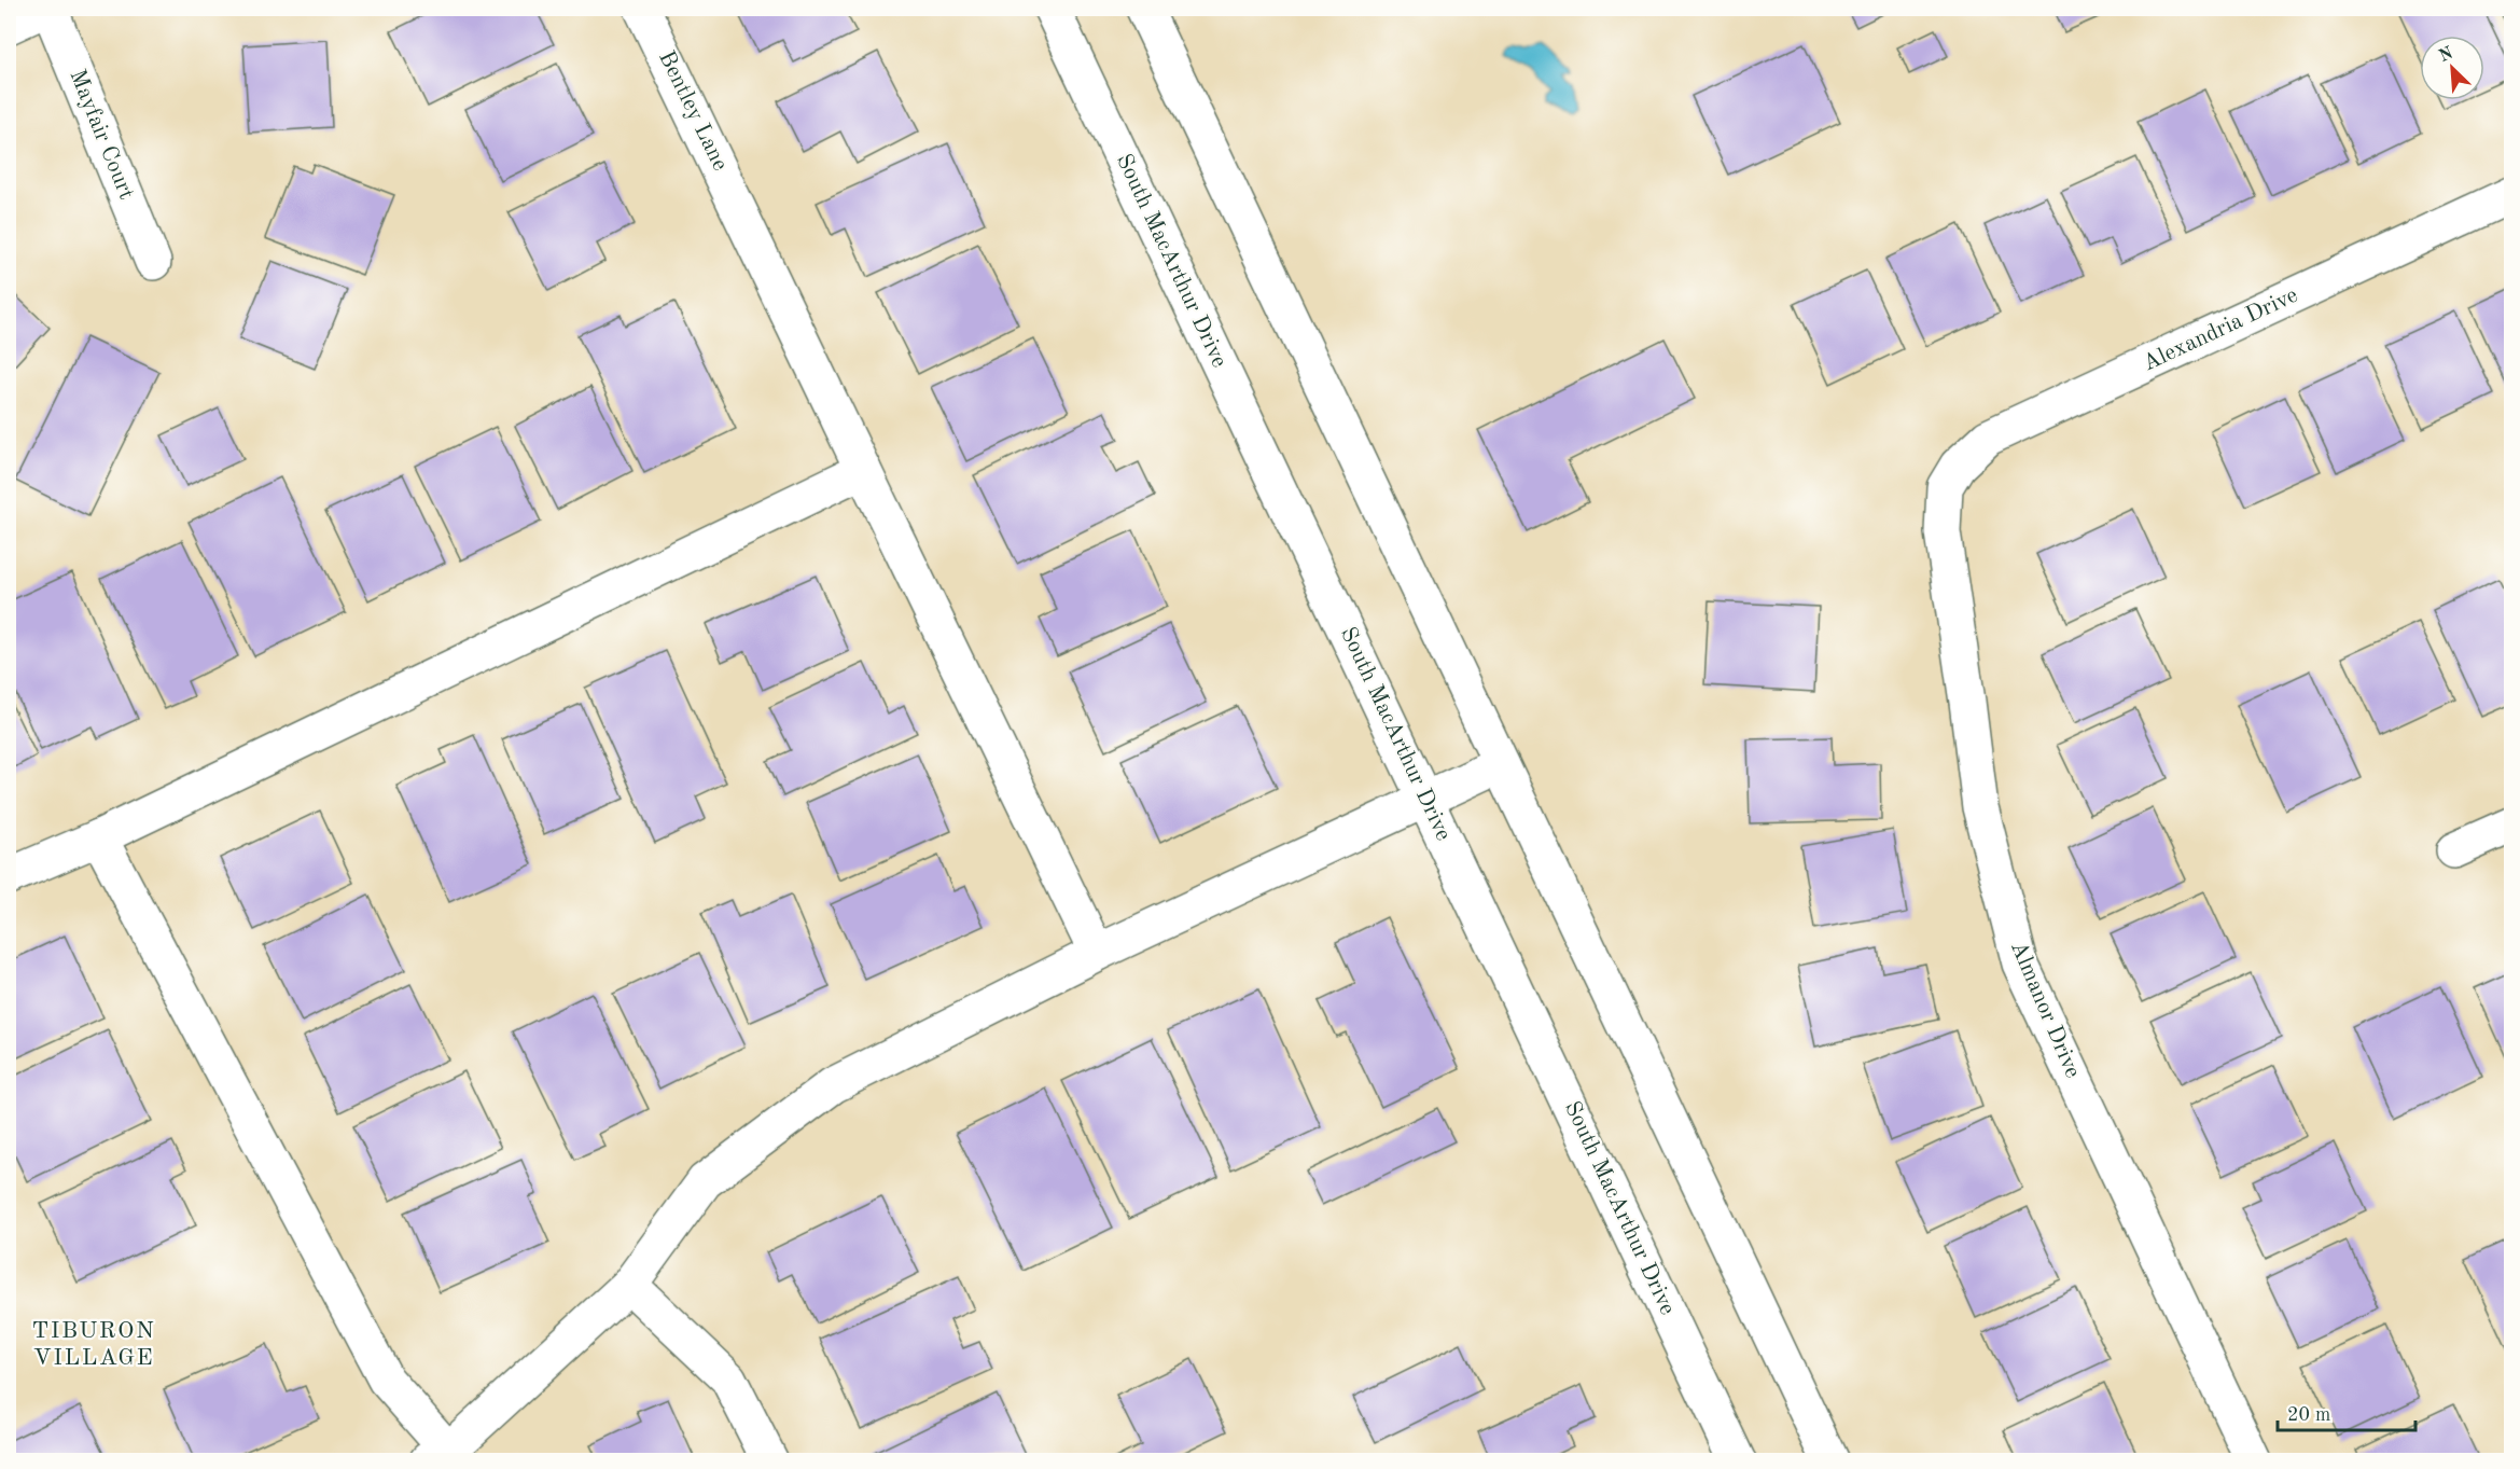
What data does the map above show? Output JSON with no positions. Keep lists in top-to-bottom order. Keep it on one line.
{"streets":{"street":["Bentley Lane","Mayfair Court","South MacArthur Drive","Alexandria Drive","Almanor Drive"]},"crossings":[["Alexandria Drive","Almanor Drive"]],"districts":["TIBURON VILLAGE"],"scale_bar":"20 m","north":"top left"}
